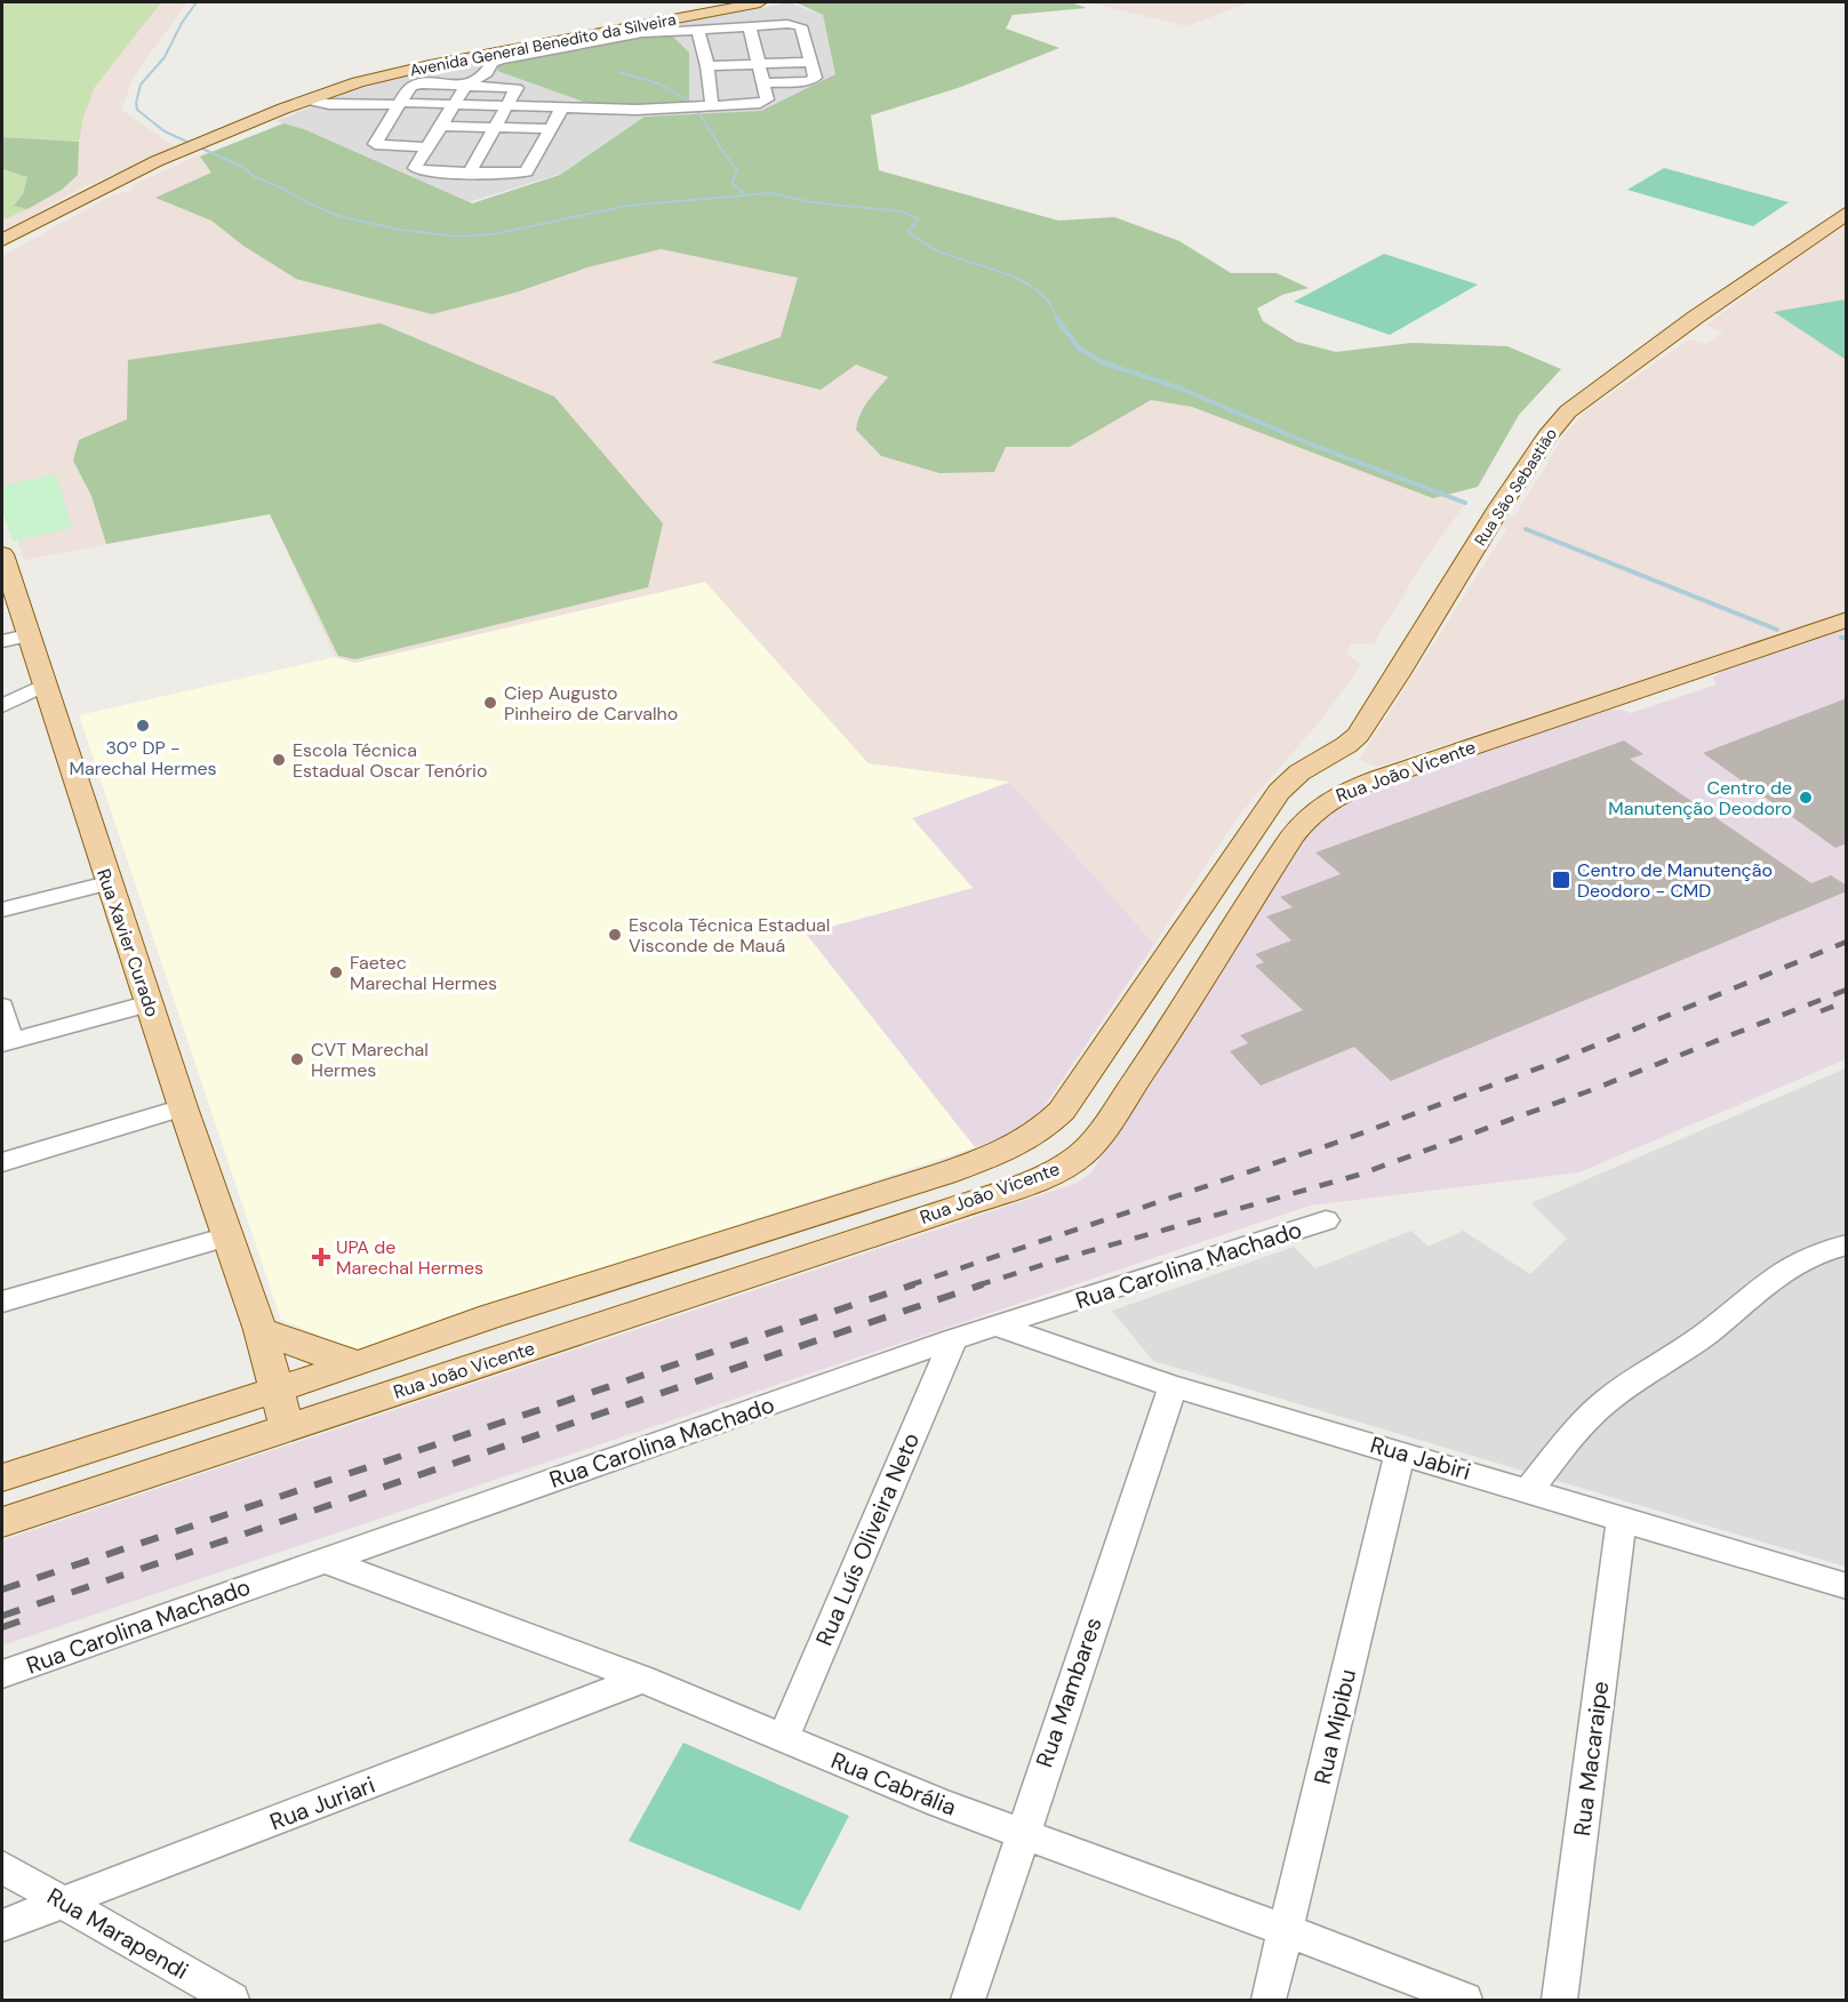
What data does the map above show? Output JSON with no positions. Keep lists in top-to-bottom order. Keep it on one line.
{"streets":{"main road":["Avenida General Benedito da Silveira","Rua São Sebastião","Rua João Vicente","Rua Xavier Curado"],"street":["Rua Carolina Machado","Rua Jabiri","Rua Luís Oliveira Neto","Rua Mambares","Rua Mipibu","Rua Macaraipe","Rua Cabrália","Rua Juriari","Rua Marapendi"]},"crossings":[["Rua São Sebastião","Rua João Vicente"],["Rua João Vicente","Rua Xavier Curado"],["Rua Carolina Machado","Rua Jabiri"],["Rua Carolina Machado","Rua Luís Oliveira Neto"],["Rua Carolina Machado","Rua Cabrália"],["Rua Jabiri","Rua Mambares"],["Rua Jabiri","Rua Mipibu"],["Rua Jabiri","Rua Macaraipe"],["Rua Luís Oliveira Neto","Rua Cabrália"],["Rua Mambares","Rua Cabrália"],["Rua Mipibu","Rua Cabrália"],["Rua Cabrália","Rua Juriari"],["Rua Juriari","Rua Marapendi"]],"places":{"other":["Ciep Augusto Pinheiro de Carvalho","30º DP - Marechal Hermes","Escola Técnica Estadual Oscar Tenório","Centro de Manutenção Deodoro","Escola Técnica Estadual Visconde de Mauá","Faetec Marechal Hermes","CVT Marechal Hermes"],"transit":["Centro de Manutenção Deodoro - CMD"],"health":["UPA de Marechal Hermes"]}}
